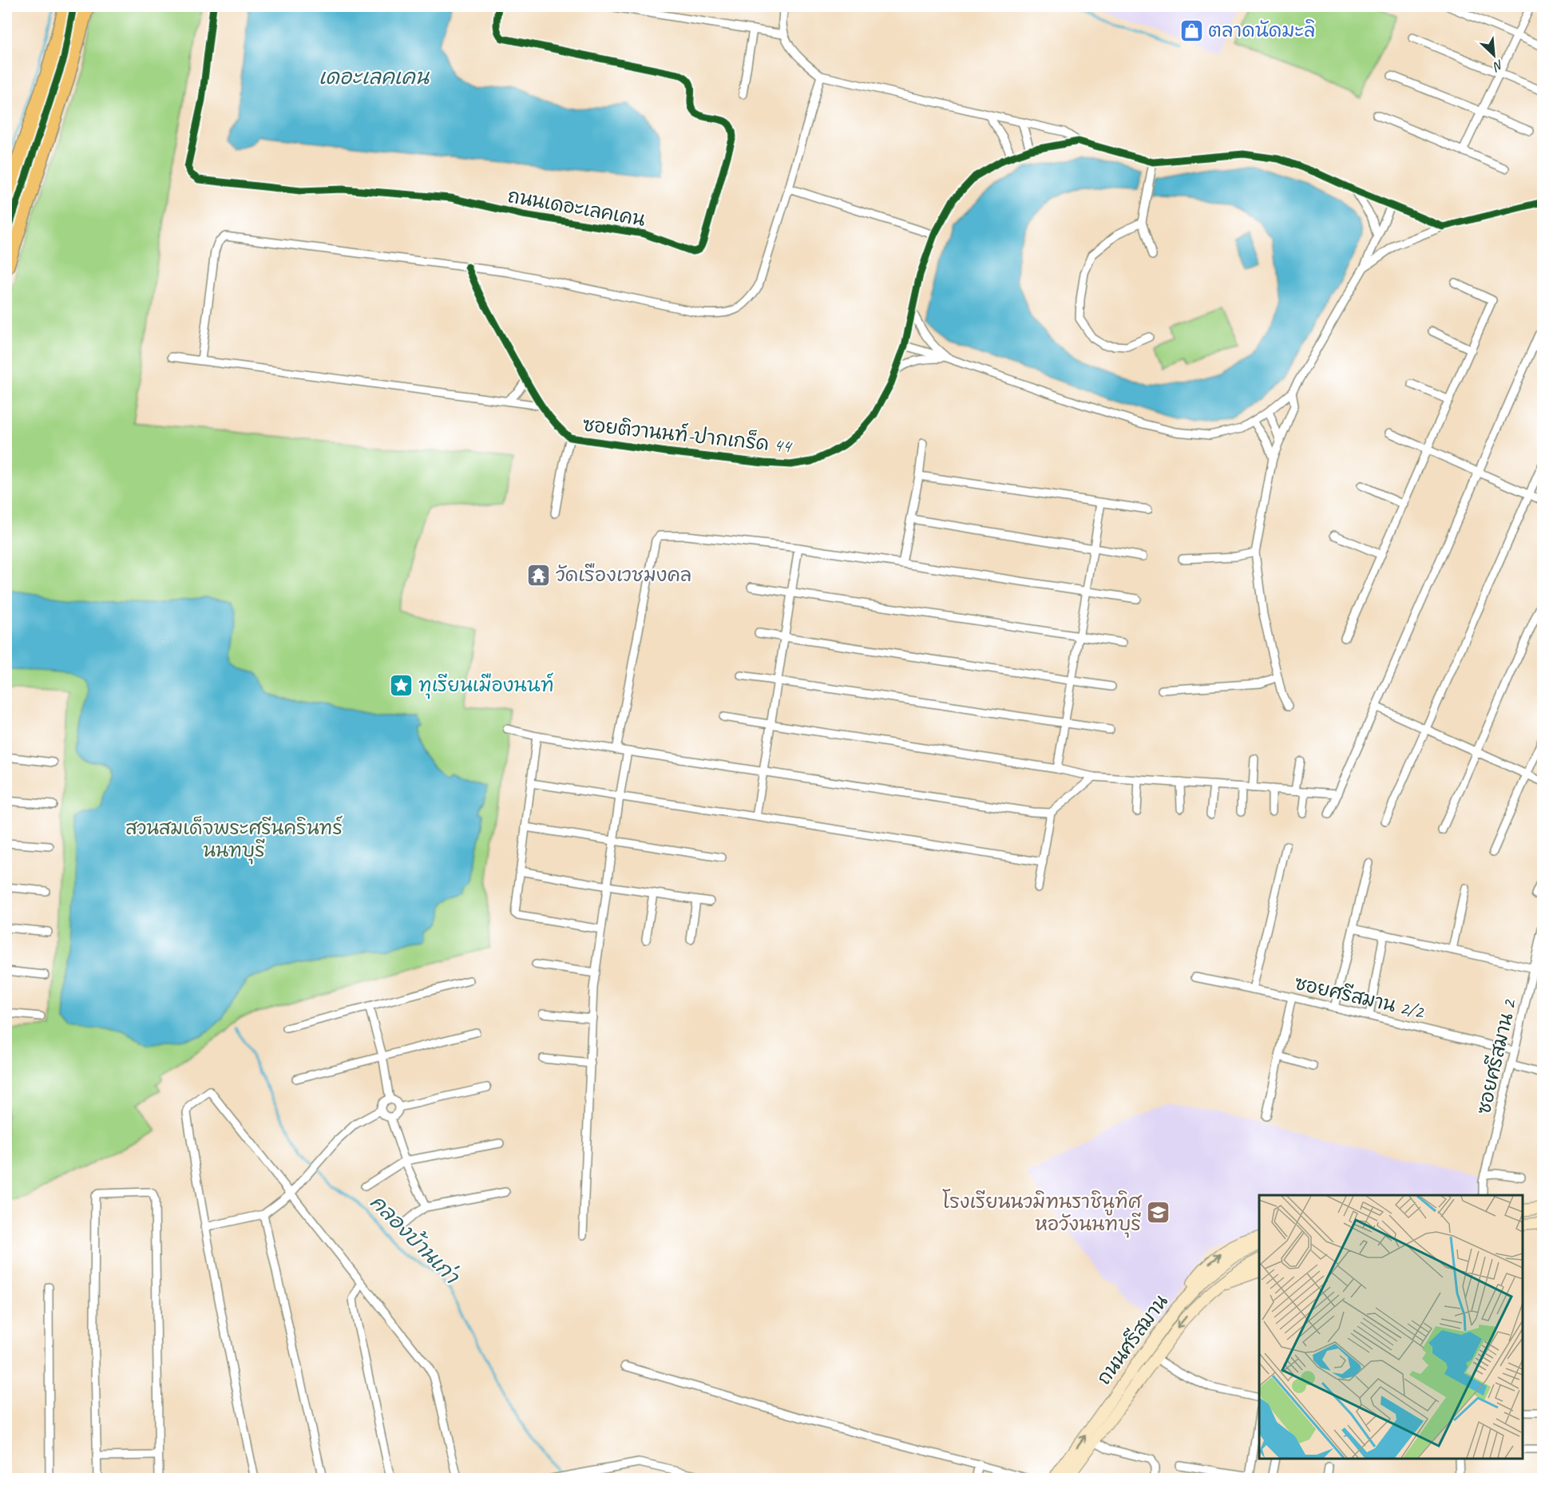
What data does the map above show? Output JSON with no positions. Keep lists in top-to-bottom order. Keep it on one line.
{"streets":{"main road":["ถนนศรีสมาน"],"street":["ถนนเดอะเลคเคน","ซอยติวานนท์-ปากเกร็ด 44","ซอยศรีสมาน 2/2","ซอยศรีสมาน 2"]},"crossings":[["ซอยศรีสมาน 2/2","ซอยศรีสมาน 2"]],"water":["เดอะเลคเคน","คลองบ้านเก่า"],"parks":["สวนสมเด็จพระศรีนครินทร์ นนทบุรี"],"places":{"shop":["ตลาดนัดมะลิ"],"temple":["วัดเรืองเวชมงคล"],"place":["ทุเรียนเมืองนนท์"],"school or university":["โรงเรียนนวมิทนราชินูทิศ หอวังนนทบุรี"]},"north":"bottom right"}
